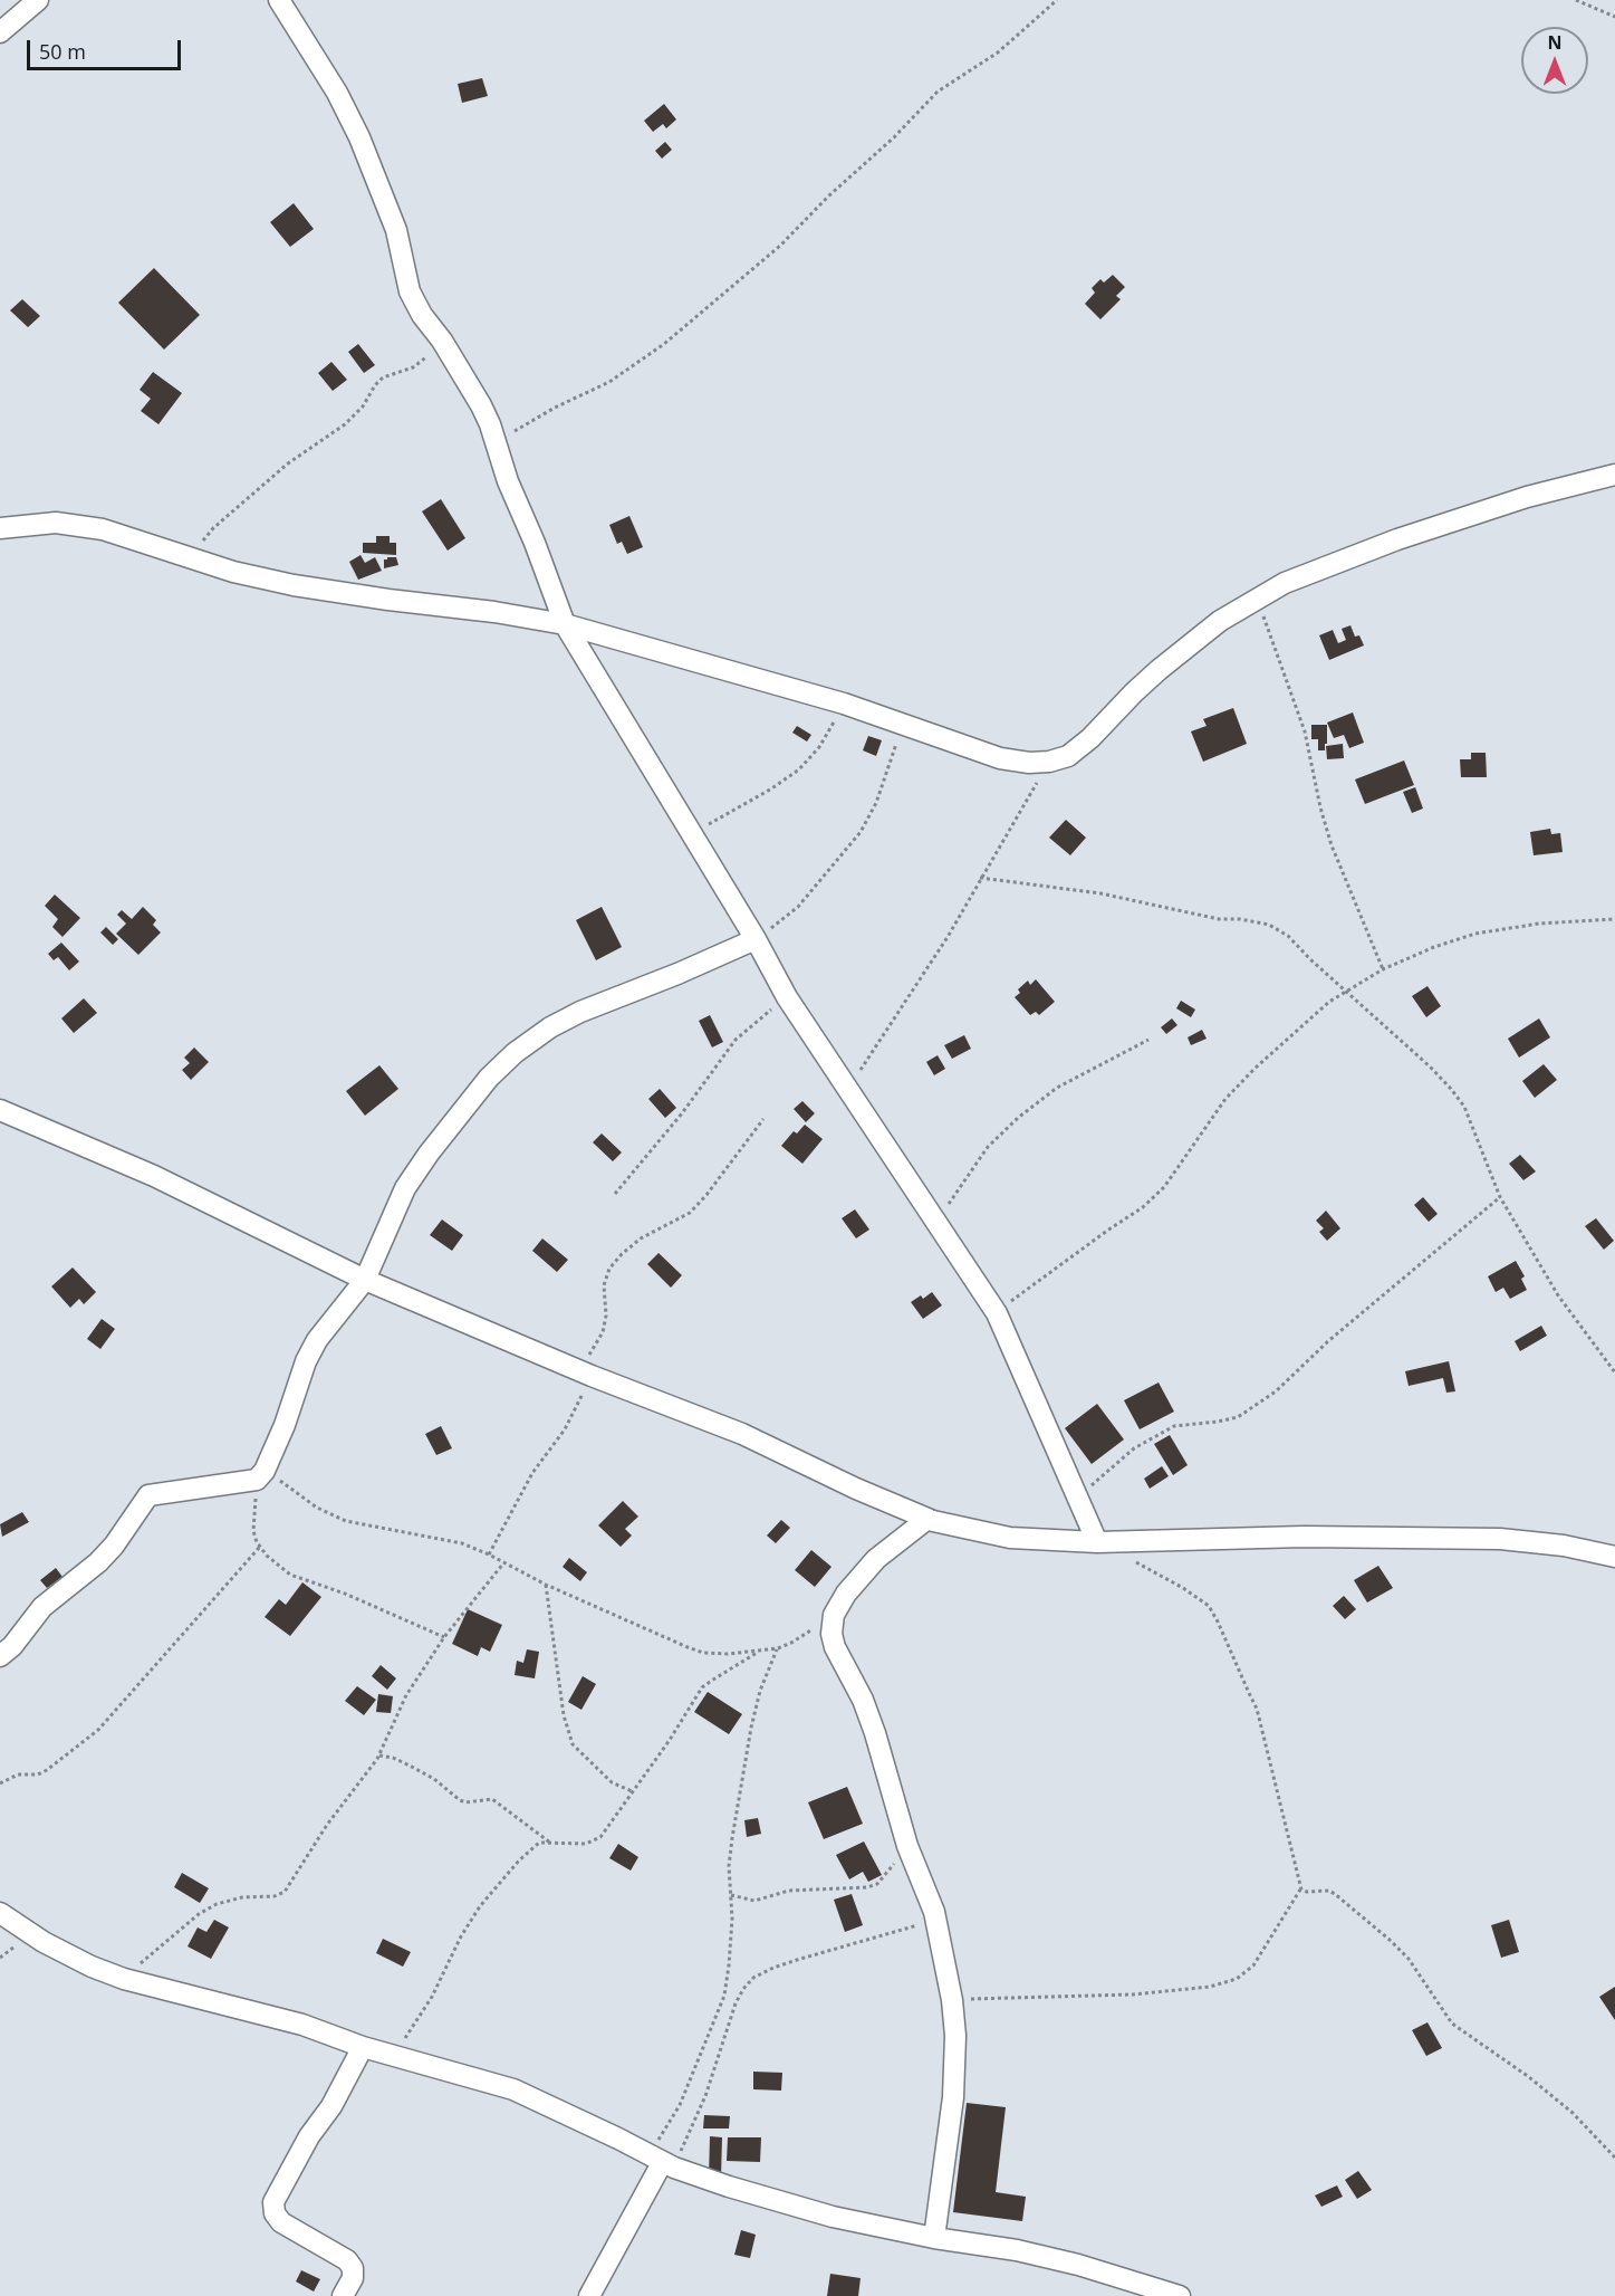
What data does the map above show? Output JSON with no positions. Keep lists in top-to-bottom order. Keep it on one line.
{"scale_bar":"50 m","north":"top"}
